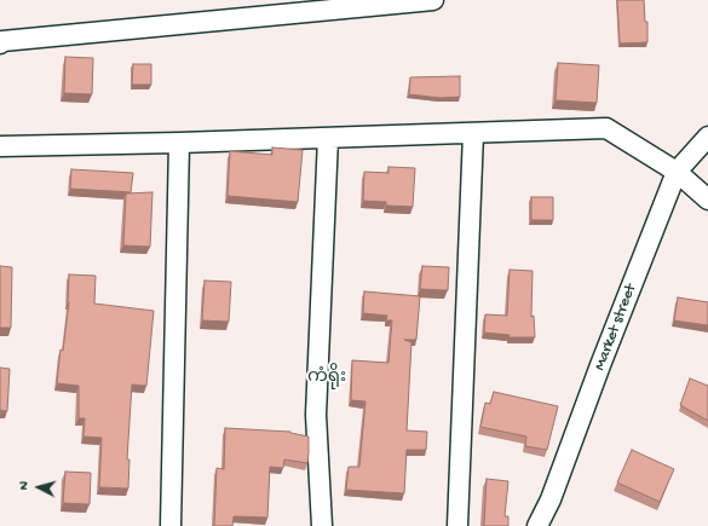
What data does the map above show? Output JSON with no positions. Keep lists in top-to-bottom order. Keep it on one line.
{"streets":{"street":["Market street"]},"districts":["ကံရိုး"],"north":"left"}
